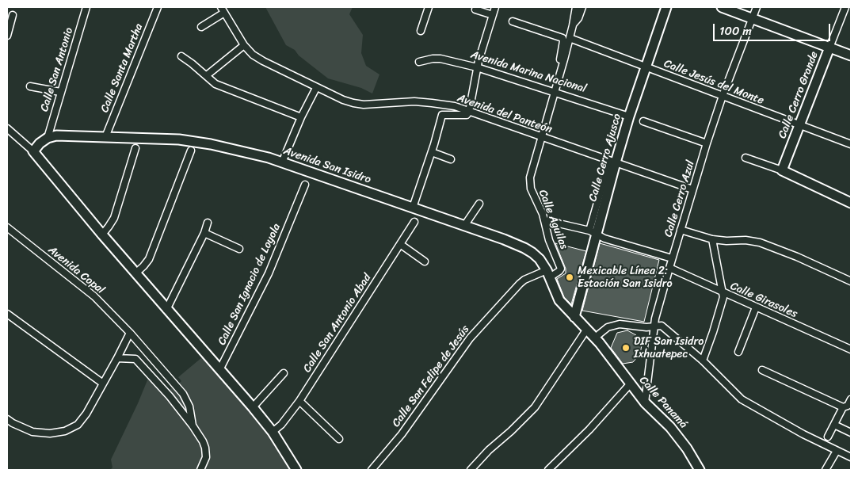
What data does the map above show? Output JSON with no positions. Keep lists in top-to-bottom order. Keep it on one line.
{"streets":{"street":["Calle Santa Martha","Calle San Antonio","Avenida Marina Nacional","Calle Jesús del Monte","Calle Cerro Grande","Avenida del Panteón","Calle Cerro Ajusco","Avenida San Isidro","Calle Cerro Azul","Calle Águilas","Avenida Copal","Calle San Ignacio de Loyola","Calle Girasoles","Calle San Antonio Abad","Calle San Felipe de Jesús","Calle Panamá"]},"crossings":[["Calle Santa Martha","Avenida San Isidro"],["Calle San Antonio","Avenida San Isidro"],["Avenida Marina Nacional","Calle Cerro Ajusco"],["Avenida Marina Nacional","Calle Águilas"],["Calle Jesús del Monte","Calle Cerro Grande"],["Calle Jesús del Monte","Calle Cerro Ajusco"],["Calle Jesús del Monte","Calle Cerro Azul"],["Calle Jesús del Monte","Calle Águilas"],["Avenida del Panteón","Calle Cerro Ajusco"],["Avenida del Panteón","Calle Cerro Azul"],["Avenida del Panteón","Calle Águilas"],["Calle Cerro Ajusco","Avenida San Isidro"],["Calle Cerro Ajusco","Calle Panamá"],["Avenida San Isidro","Calle Águilas"],["Avenida San Isidro","Calle San Felipe de Jesús"],["Avenida San Isidro","Calle Panamá"],["Calle Cerro Azul","Calle Girasoles"],["Calle Cerro Azul","Calle Panamá"],["Calle Águilas","Calle San Felipe de Jesús"]],"places":["Mexicable Línea 2: Estación San Isidro","DIF San Isidro Ixhuatepec"],"scale_bar":"100 m"}
